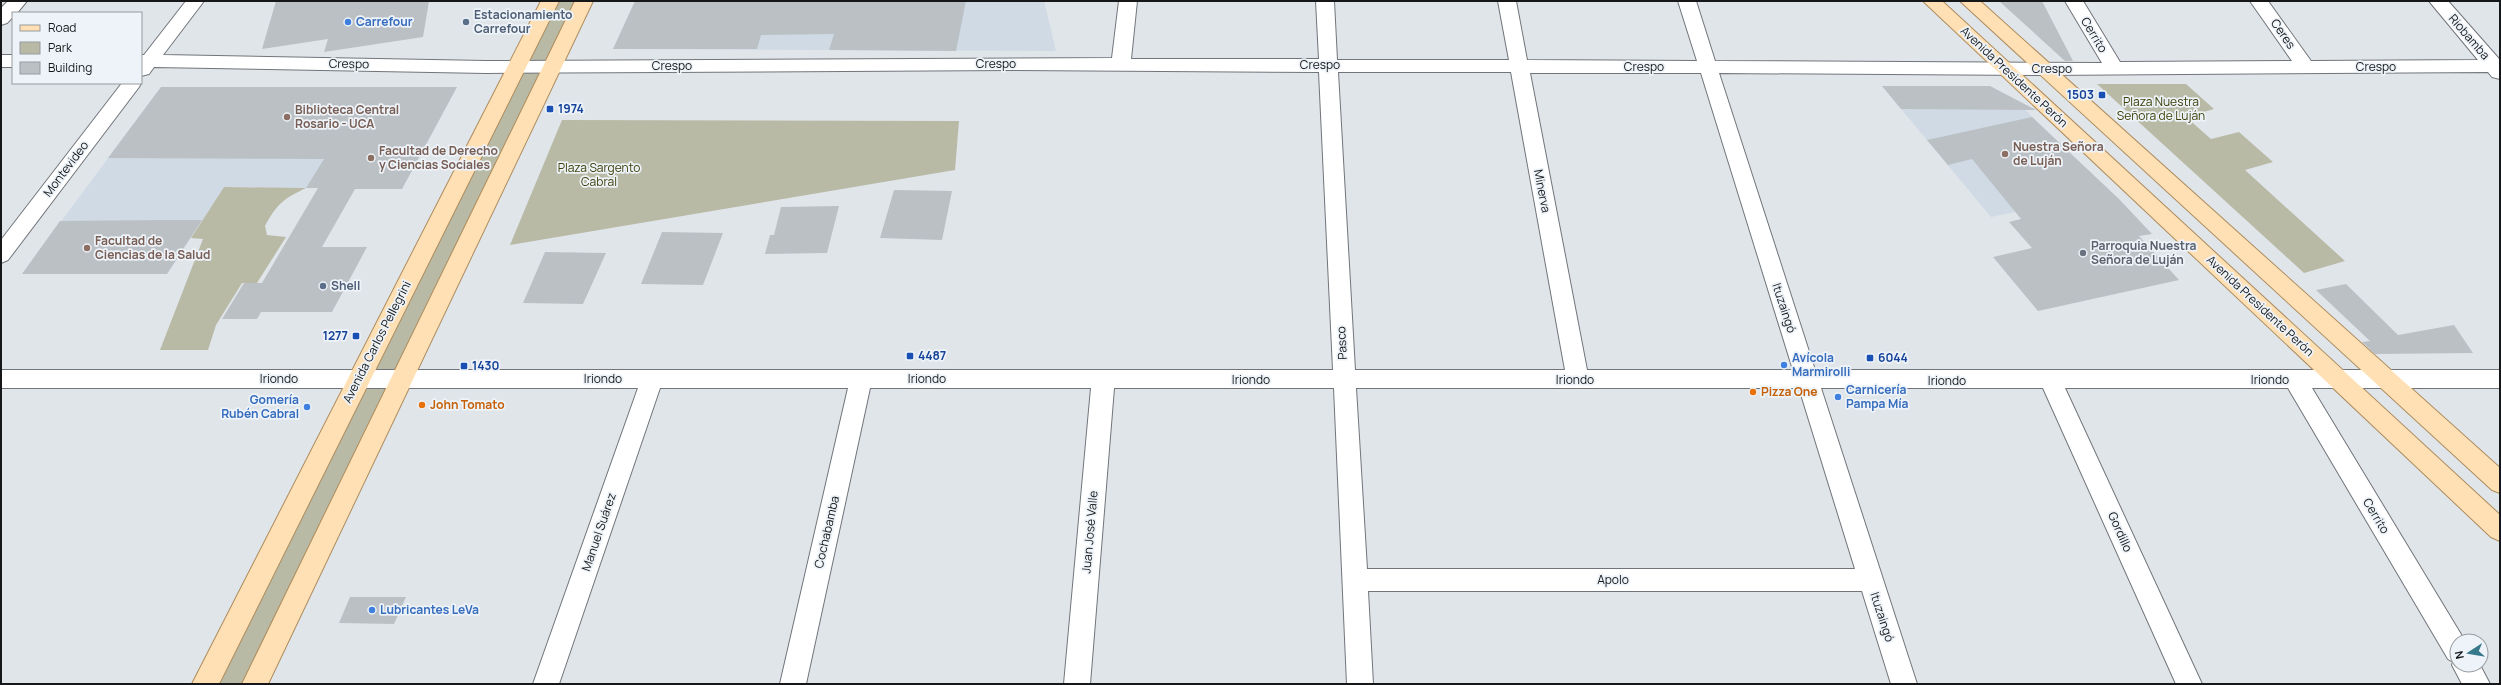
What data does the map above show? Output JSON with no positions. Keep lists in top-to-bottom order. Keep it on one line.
{"streets":{"main road":["Avenida Presidente Perón","Avenida Carlos Pellegrini"],"street":["Ceres","Cerrito","Riobamba","Crespo","Montevideo","Minerva","Ituzaingó","Pasco","Iriondo","Manuel Suárez","Cochabamba","Juan José Valle","Gordillo","Apolo"]},"crossings":[["Ceres","Crespo"],["Cerrito","Crespo"],["Cerrito","Iriondo"],["Riobamba","Crespo"],["Crespo","Avenida Presidente Perón"],["Crespo","Minerva"],["Crespo","Ituzaingó"],["Crespo","Avenida Carlos Pellegrini"],["Crespo","Pasco"],["Avenida Presidente Perón","Iriondo"],["Minerva","Iriondo"],["Ituzaingó","Iriondo"],["Ituzaingó","Apolo"],["Avenida Carlos Pellegrini","Iriondo"],["Pasco","Iriondo"],["Pasco","Apolo"],["Iriondo","Manuel Suárez"],["Iriondo","Cochabamba"],["Iriondo","Juan José Valle"],["Iriondo","Gordillo"]],"parks":["Plaza Nuestra Señora de Luján","Plaza Sargento Cabral"],"places":{"other":["Carrefour","Estacionamiento Carrefour","Biblioteca Central Rosario - UCA","Nuestra Señora de Luján","Facultad de Derecho y Ciencias Sociales","Facultad de Ciencias de la Salud","Parroquia Nuestra Señora de Luján","Shell","Avícola Marmirolli","Pizza One","Carnicería Pampa Mía","John Tomato","Gomería Rubén Cabral","Lubricantes LeVa"],"transit":["1503","1974","1277","4487","6044","1430"]},"legend":["Road","Park","Building"],"north":"left"}
